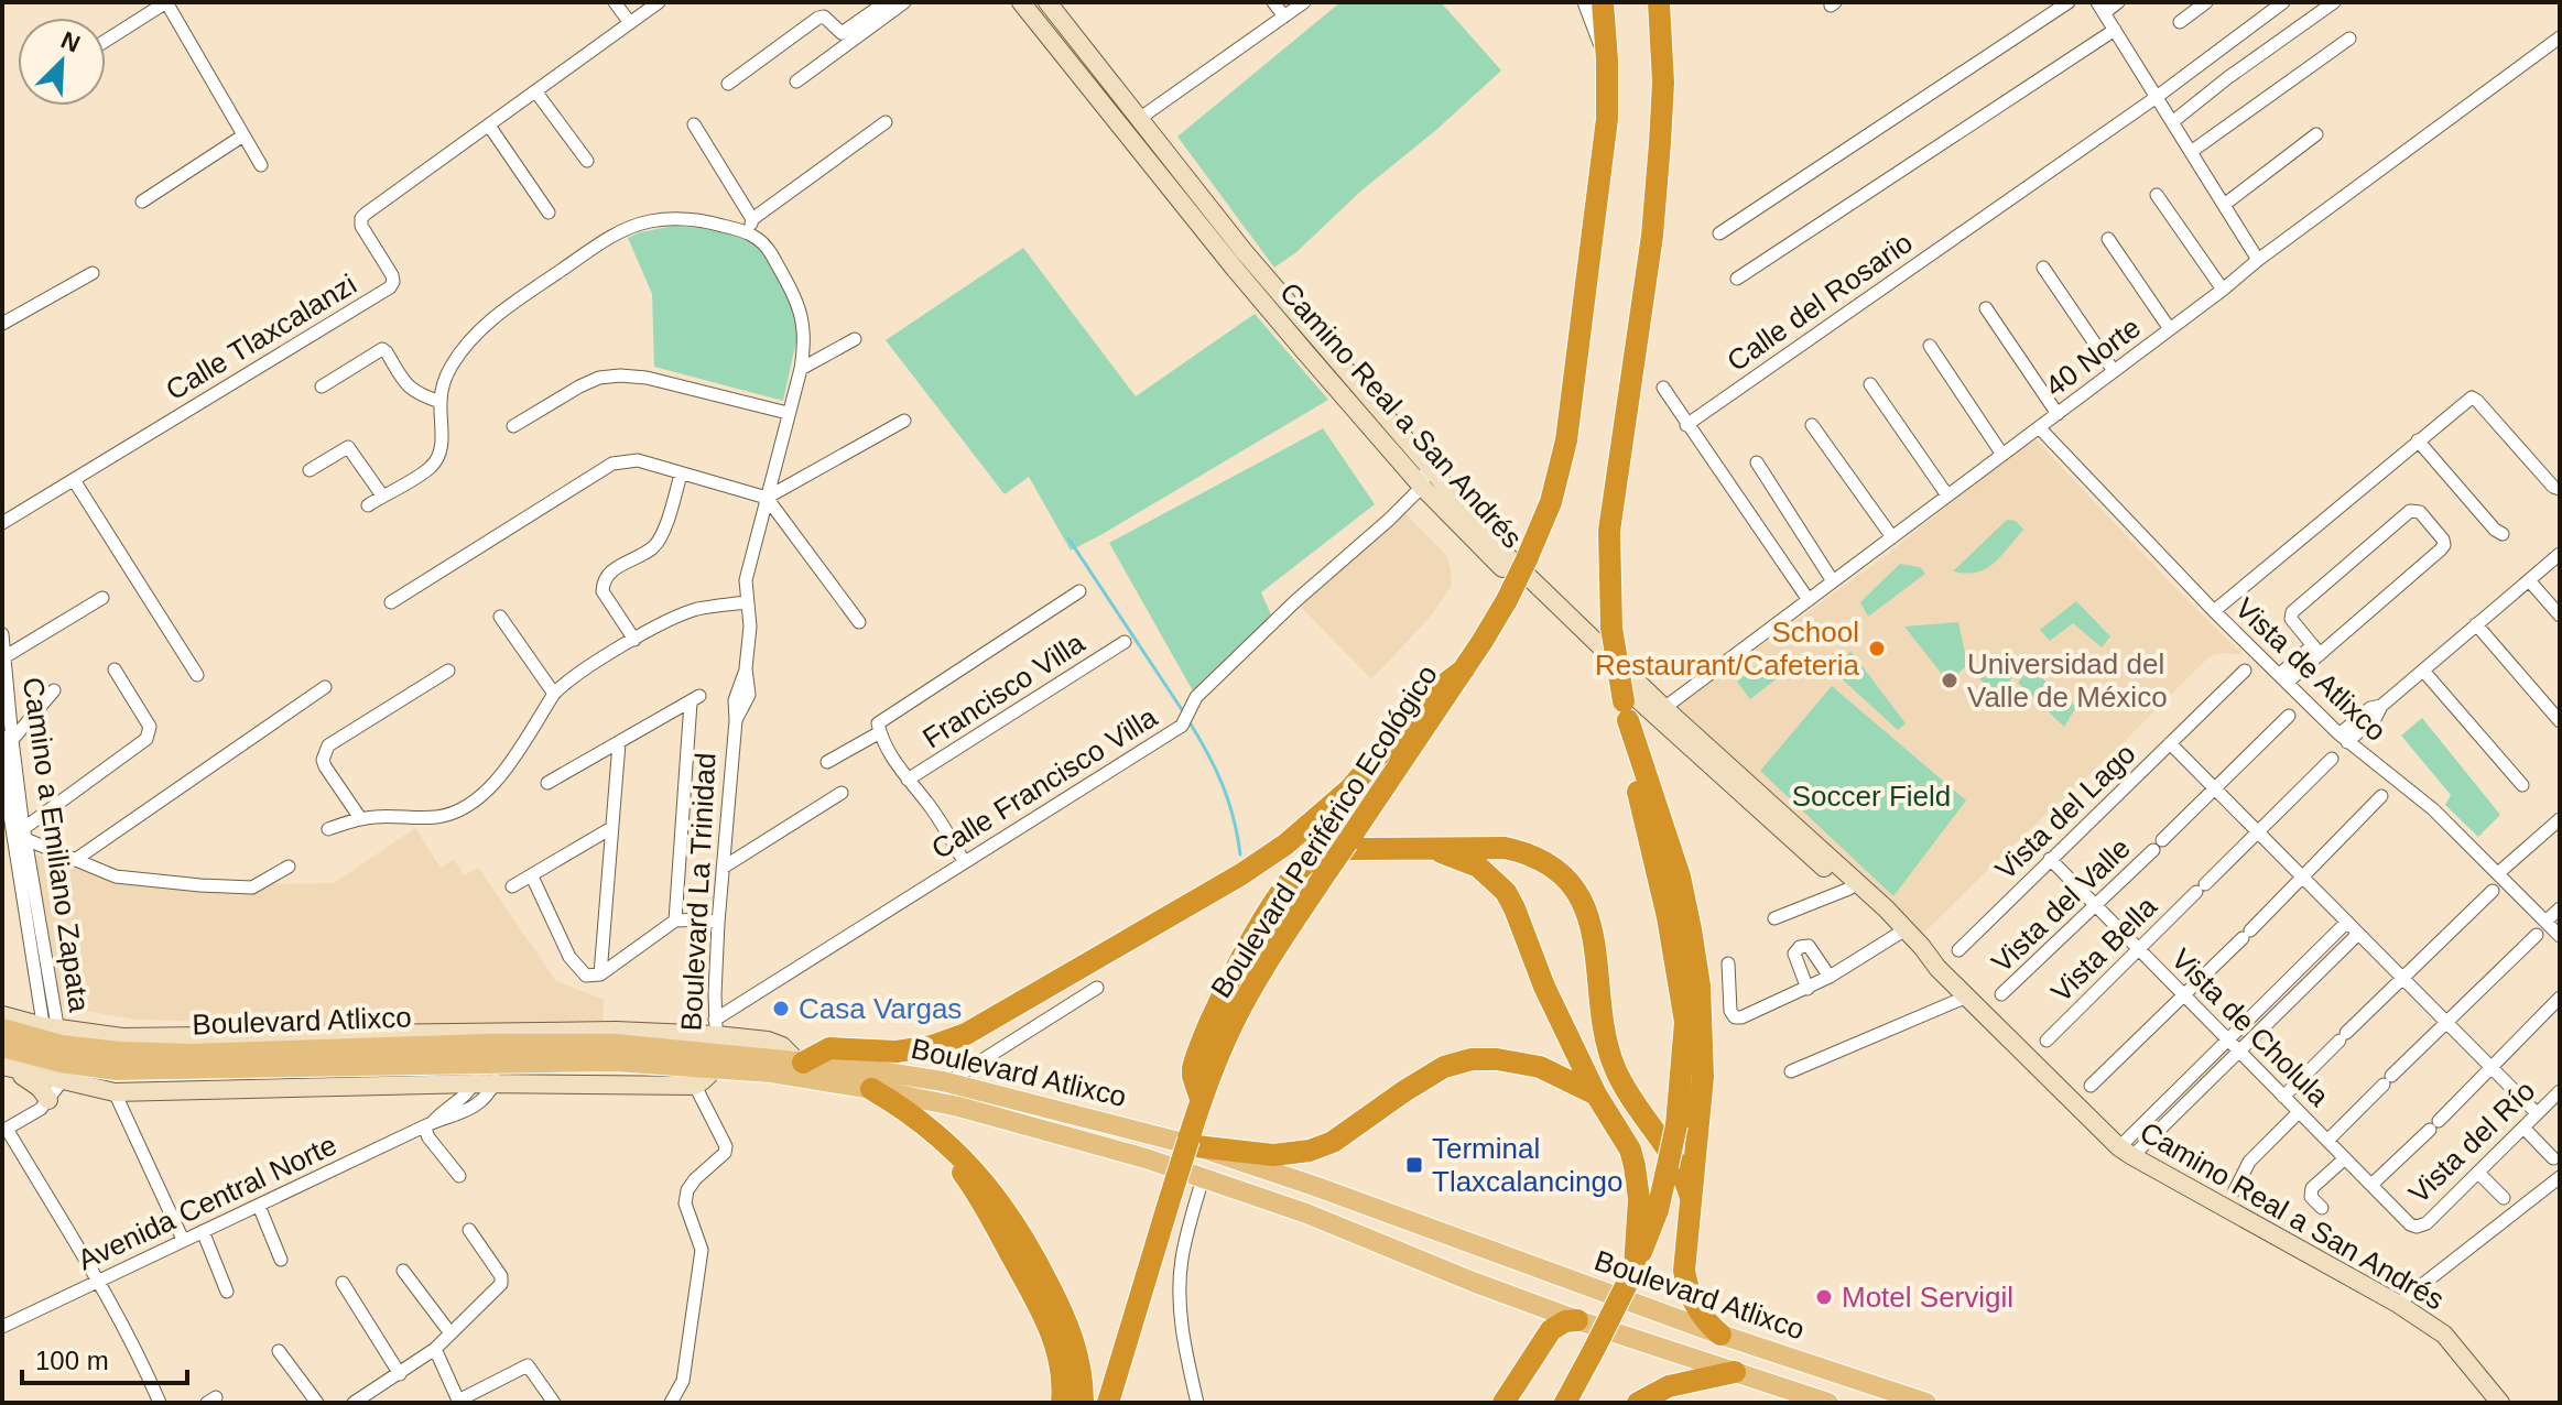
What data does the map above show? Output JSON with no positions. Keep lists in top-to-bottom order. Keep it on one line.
{"streets":{"highway":["Boulevard Periférico Ecológico"],"main road":["Camino Real a San Andrés","Boulevard Atlixco"],"street":["Calle del Rosario","Calle Tlaxcalanzi","40 Norte","Vista de Atlixco","Francisco Villa","Calle Francisco Villa","Vista del Lago","Camino a Emiliano Zapata","Boulevard La Trinidad","Vista del Valle","Vista Bella","Vista de Cholula","Vista del Río","Avenida Central Norte"]},"crossings":[["40 Norte","Camino Real a San Andrés"],["40 Norte","Vista de Atlixco"],["Camino Real a San Andrés","Calle Francisco Villa"],["Calle Francisco Villa","Boulevard La Trinidad"],["Calle Francisco Villa","Boulevard Atlixco"],["Vista del Lago","Vista de Cholula"],["Boulevard Periférico Ecológico","Boulevard Atlixco"],["Boulevard La Trinidad","Boulevard Atlixco"],["Vista del Valle","Vista de Cholula"],["Vista Bella","Vista de Cholula"],["Vista de Cholula","Vista del Río"]],"parks":["Soccer Field"],"places":{"other":["School Restaurant/Cafeteria","Universidad del Valle de México","Casa Vargas","Motel Servigil"],"transit":["Terminal Tlaxcalancingo"]},"scale_bar":"100 m","north":"top right"}
